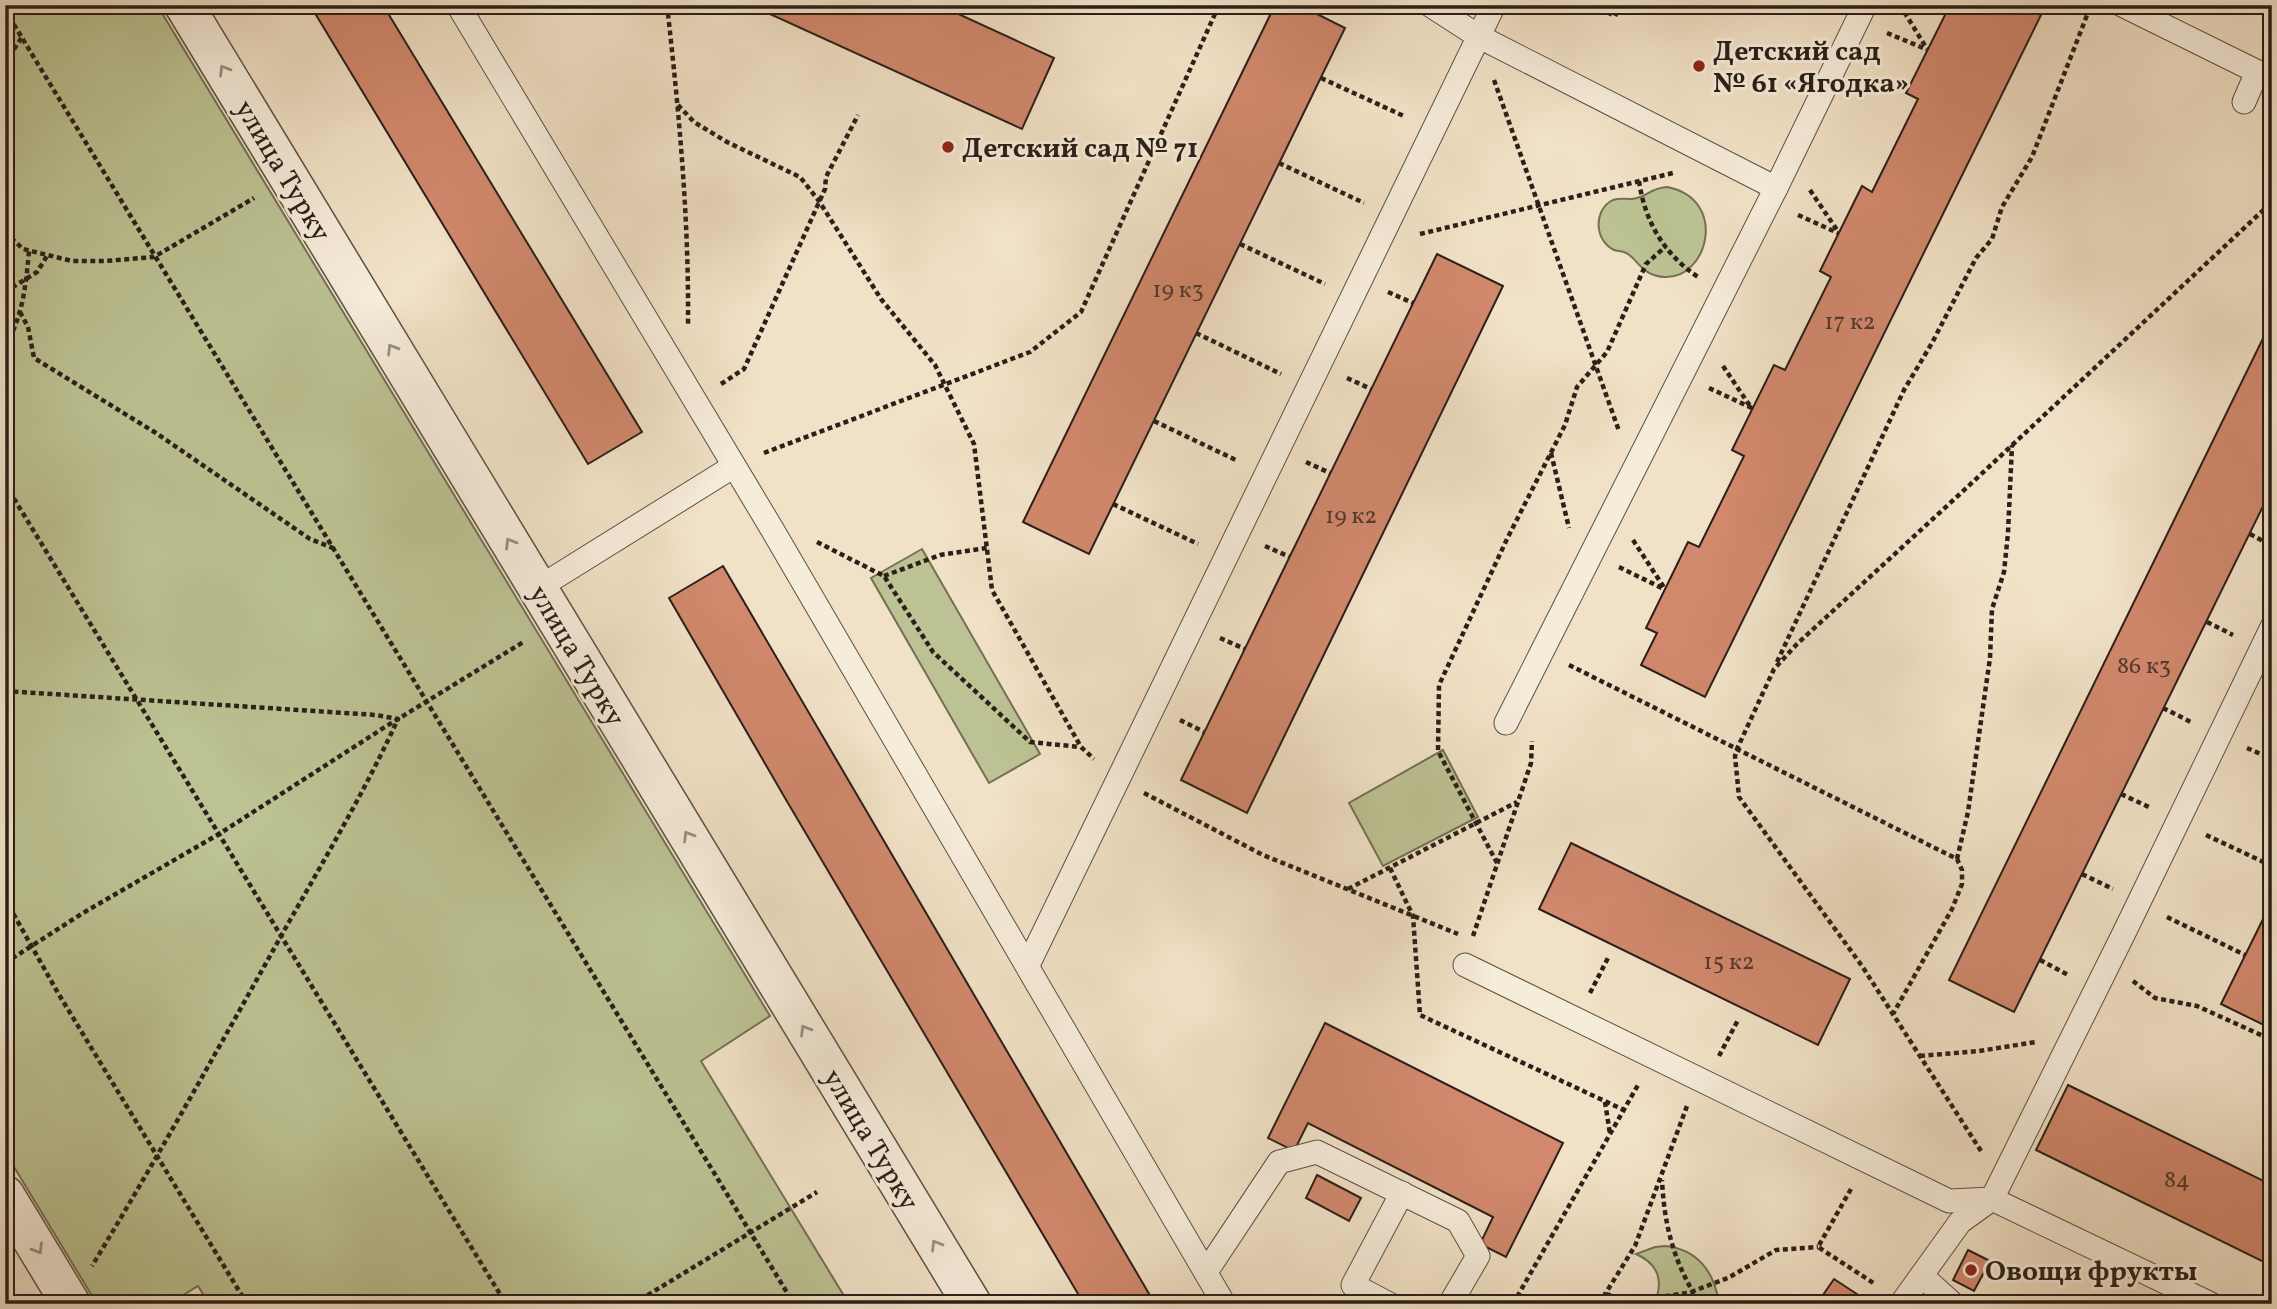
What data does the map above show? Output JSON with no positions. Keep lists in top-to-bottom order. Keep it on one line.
{"streets":{"street":["улица Турку"]},"one_way":["улица Турку"],"places":["Детский сад № 61 «Ягодка»","Детский сад № 71","Овощи фрукты"],"house_numbers":["19 к3","17 к2","19 к2","86 к3","15 к2","84"]}
